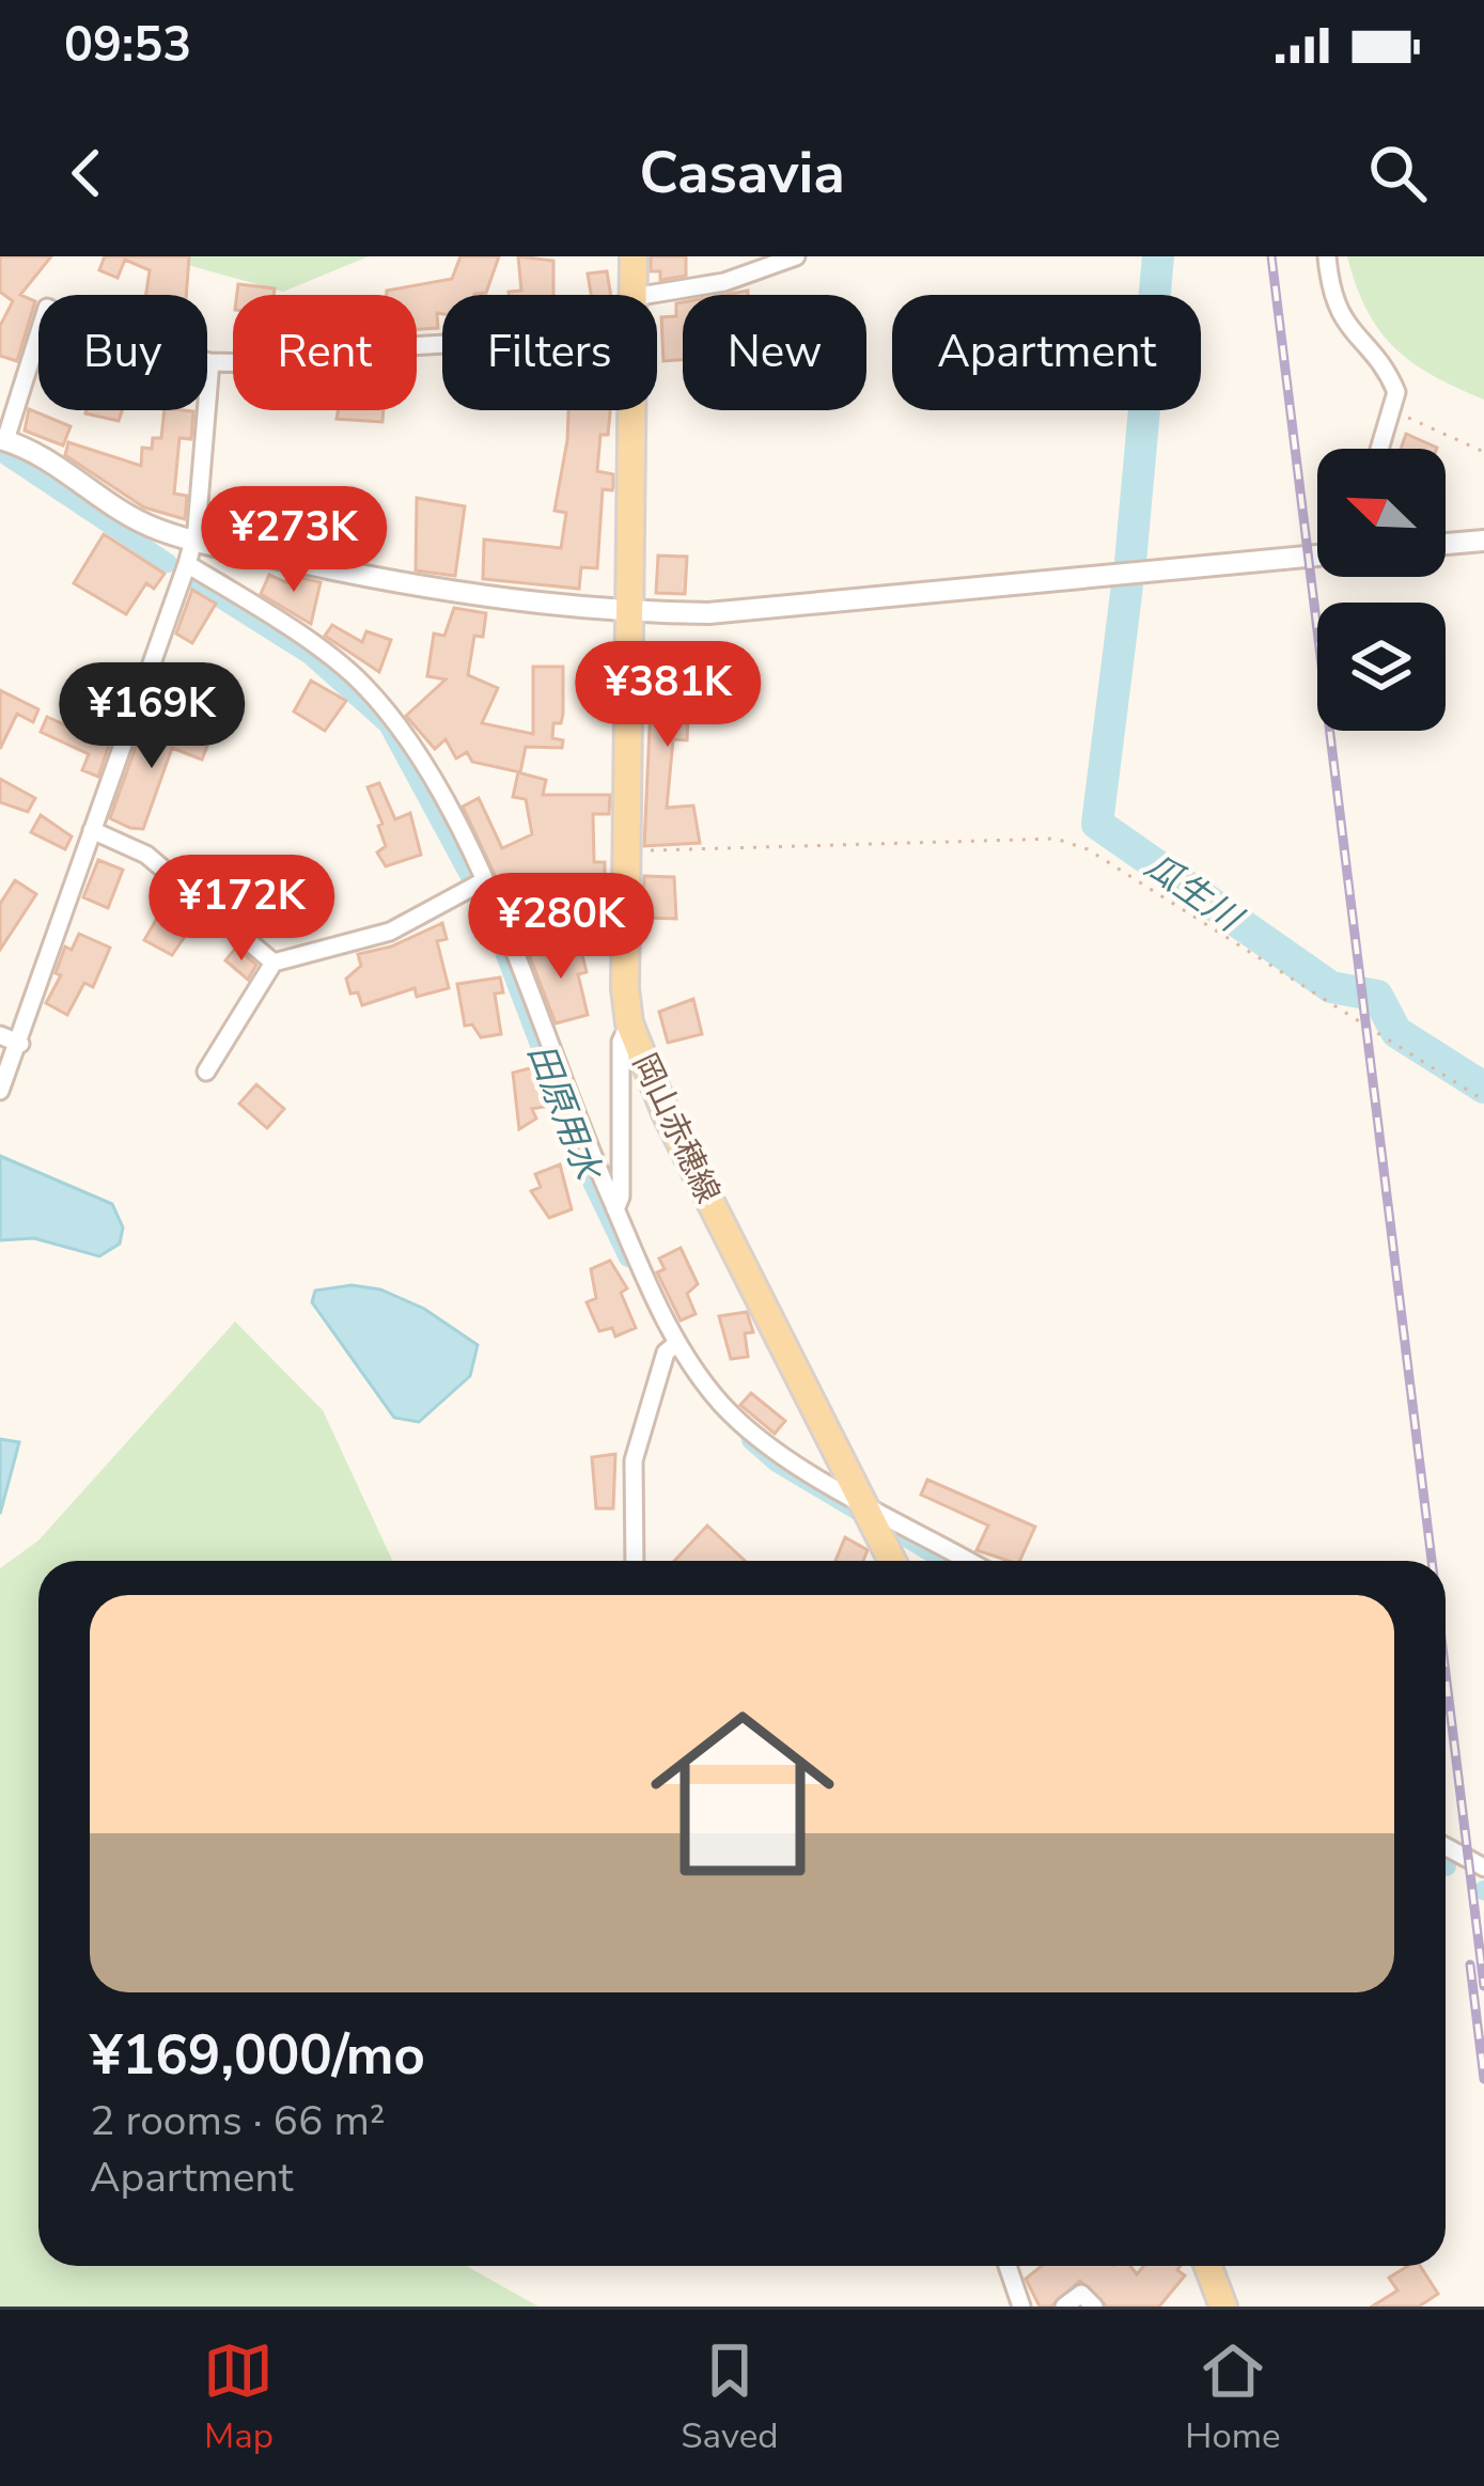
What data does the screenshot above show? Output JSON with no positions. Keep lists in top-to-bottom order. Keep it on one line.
{"streets":{"main road":["岡山赤穂線"]},"water":["瓜生川","田原用水"],"north":"top left","page":{"status":"09:53","header":"Casavia","chip":["Buy","Rent","Filters","New","Apartment"],"price":["¥273K","¥381K","¥169K","¥172K","¥280K"],"list":[{"name":"¥169,000/mo","note":"2 rooms · 66 m² · Apartment"}],"tabs":["Map","Saved","Home"]}}
